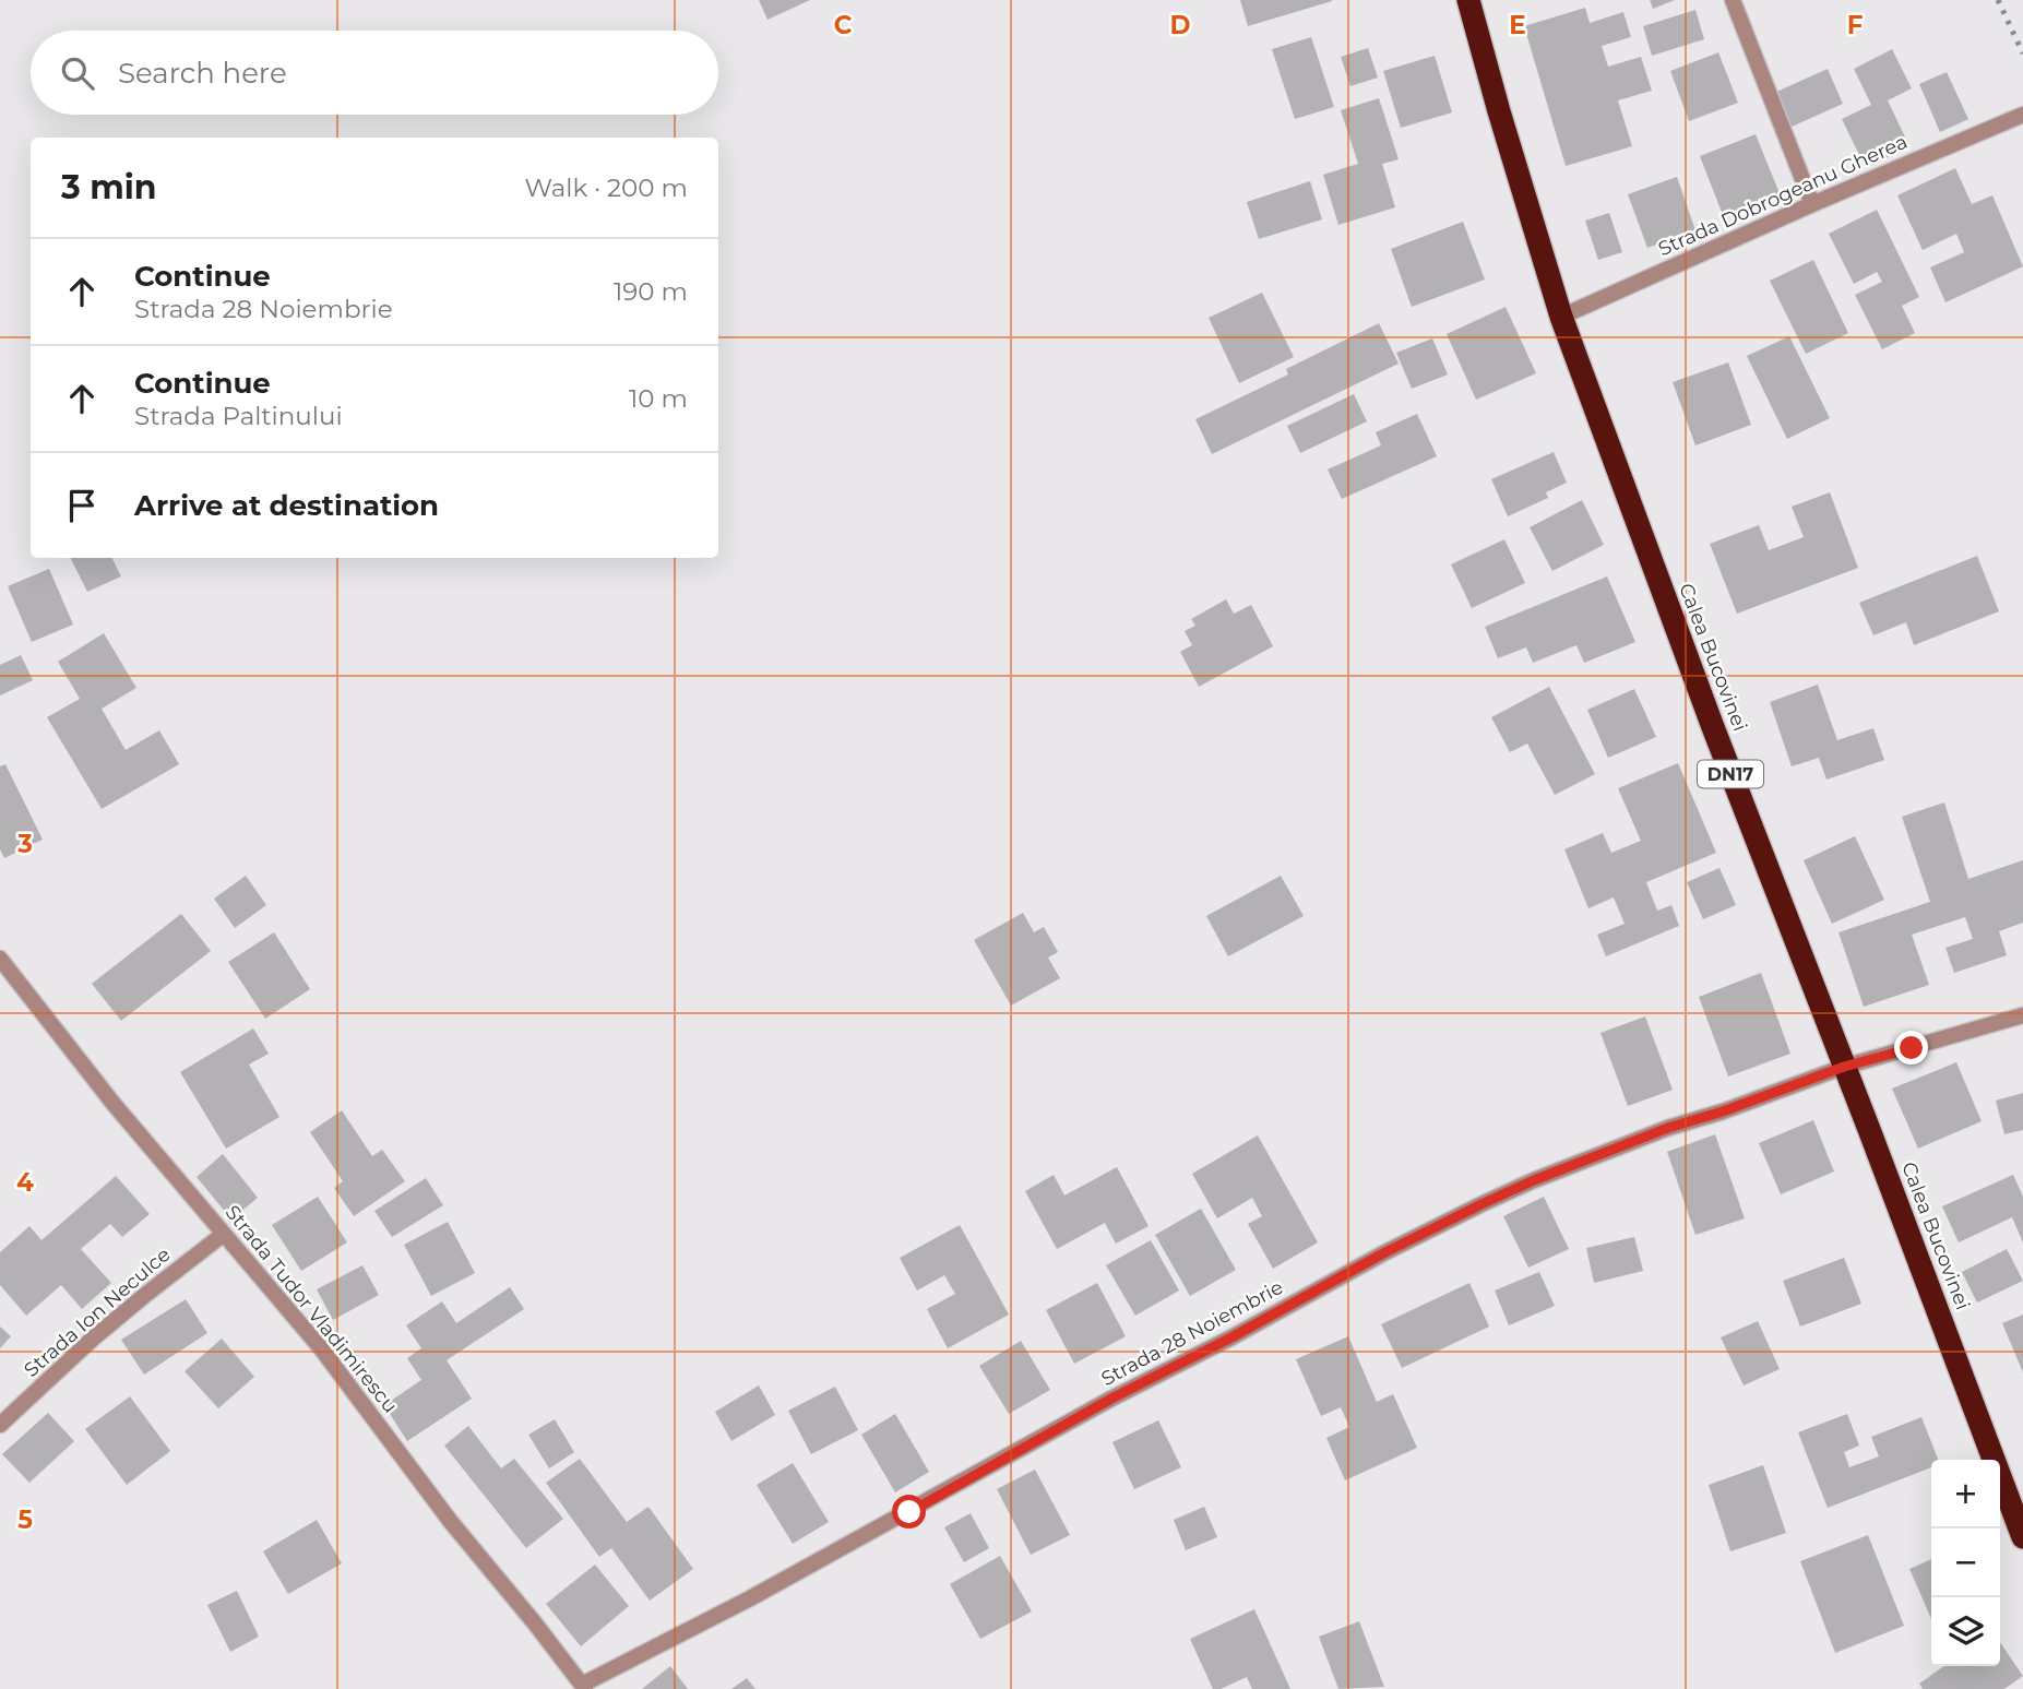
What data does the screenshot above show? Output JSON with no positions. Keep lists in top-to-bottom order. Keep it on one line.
{"streets":{"highway":["Calea Bucovinei","DN17"],"street":["Strada Dobrogeanu Gherea","Strada Tudor Vladimirescu","Strada Ion Neculce","Strada 28 Noiembrie"]},"crossings":[["Strada Dobrogeanu Gherea","Calea Bucovinei"],["Calea Bucovinei","Strada 28 Noiembrie"],["Strada Tudor Vladimirescu","Strada Ion Neculce"],["Strada Tudor Vladimirescu","Strada 28 Noiembrie"]],"page":{"search":"Search here","heading":["3 min","Walk · 200 m"],"list":[["Continue","Strada 28 Noiembrie","190 m"],["Continue","Strada Paltinului","10 m"],"Arrive at destination"],"map_buttons":["+","−"]},"grid":{"columns":["C","D","E","F"],"rows":["3","4","5"]}}
